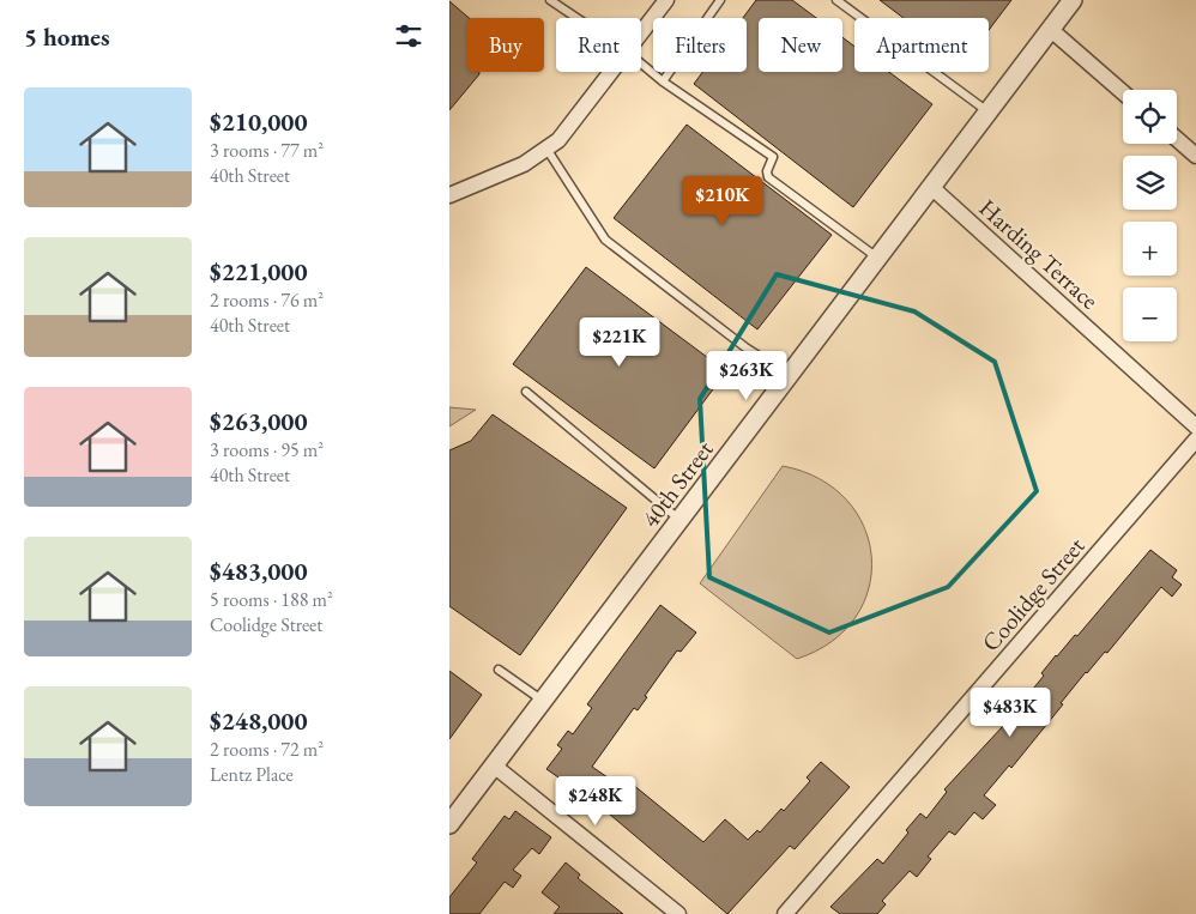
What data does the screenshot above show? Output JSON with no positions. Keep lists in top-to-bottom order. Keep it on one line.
{"streets":{"street":["Harding Terrace","40th Street","Coolidge Street"]},"crossings":[["Harding Terrace","40th Street"]],"page":{"heading":"5 homes","chip":["Buy","Rent","Filters","New","Apartment"],"list":[{"name":"$210,000","note":"3 rooms · 77 m² · 40th Street"},{"name":"$221,000","note":"2 rooms · 76 m² · 40th Street"},{"name":"$263,000","note":"3 rooms · 95 m² · 40th Street"},{"name":"$483,000","note":"5 rooms · 188 m² · Coolidge Street"},{"name":"$248,000","note":"2 rooms · 72 m² · Lentz Place"}],"map_buttons":["+","−"],"price":["$210K","$221K","$263K","$483K","$248K"]}}
